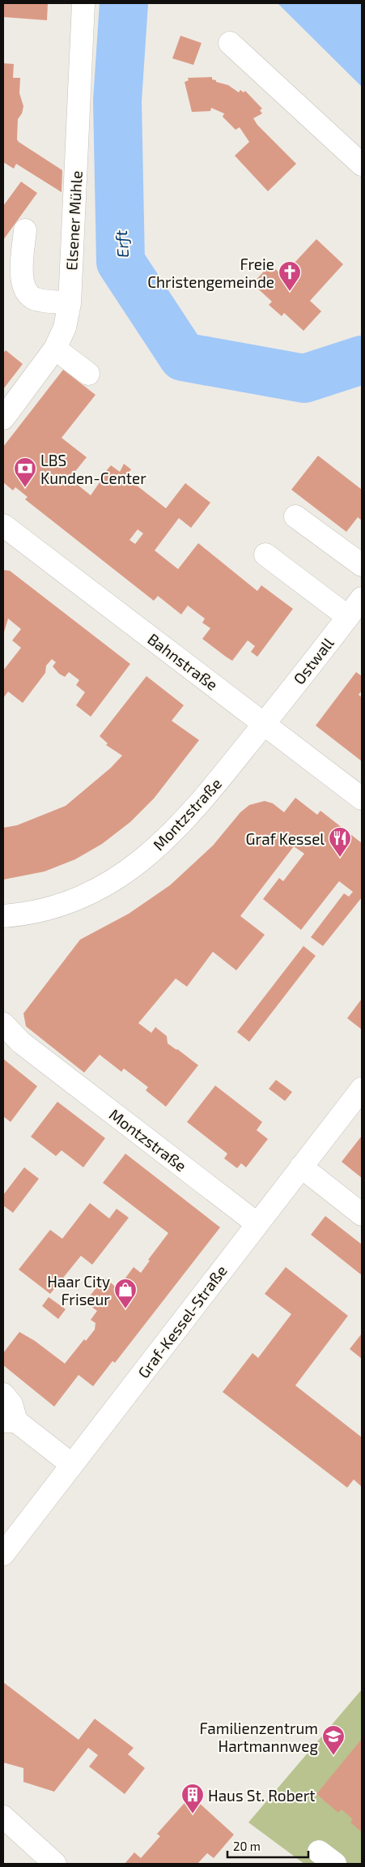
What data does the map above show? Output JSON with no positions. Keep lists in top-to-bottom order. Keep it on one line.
{"streets":{"street":["Elsener Mühle","Ostwall","Bahnstraße","Montzstraße","Graf-Kessel-Straße"]},"crossings":[["Ostwall","Bahnstraße"],["Ostwall","Montzstraße"],["Bahnstraße","Montzstraße"],["Montzstraße","Graf-Kessel-Straße"]],"water":["Erft"],"places":{"church":["Freie Christengemeinde"],"bank":["LBS Kunden-Center"],"restaurant":["Graf Kessel"],"shop":["Haar City Friseur"],"school or university":["Familienzentrum Hartmannweg"],"building":["Haus St. Robert"]},"scale_bar":"20 m"}
